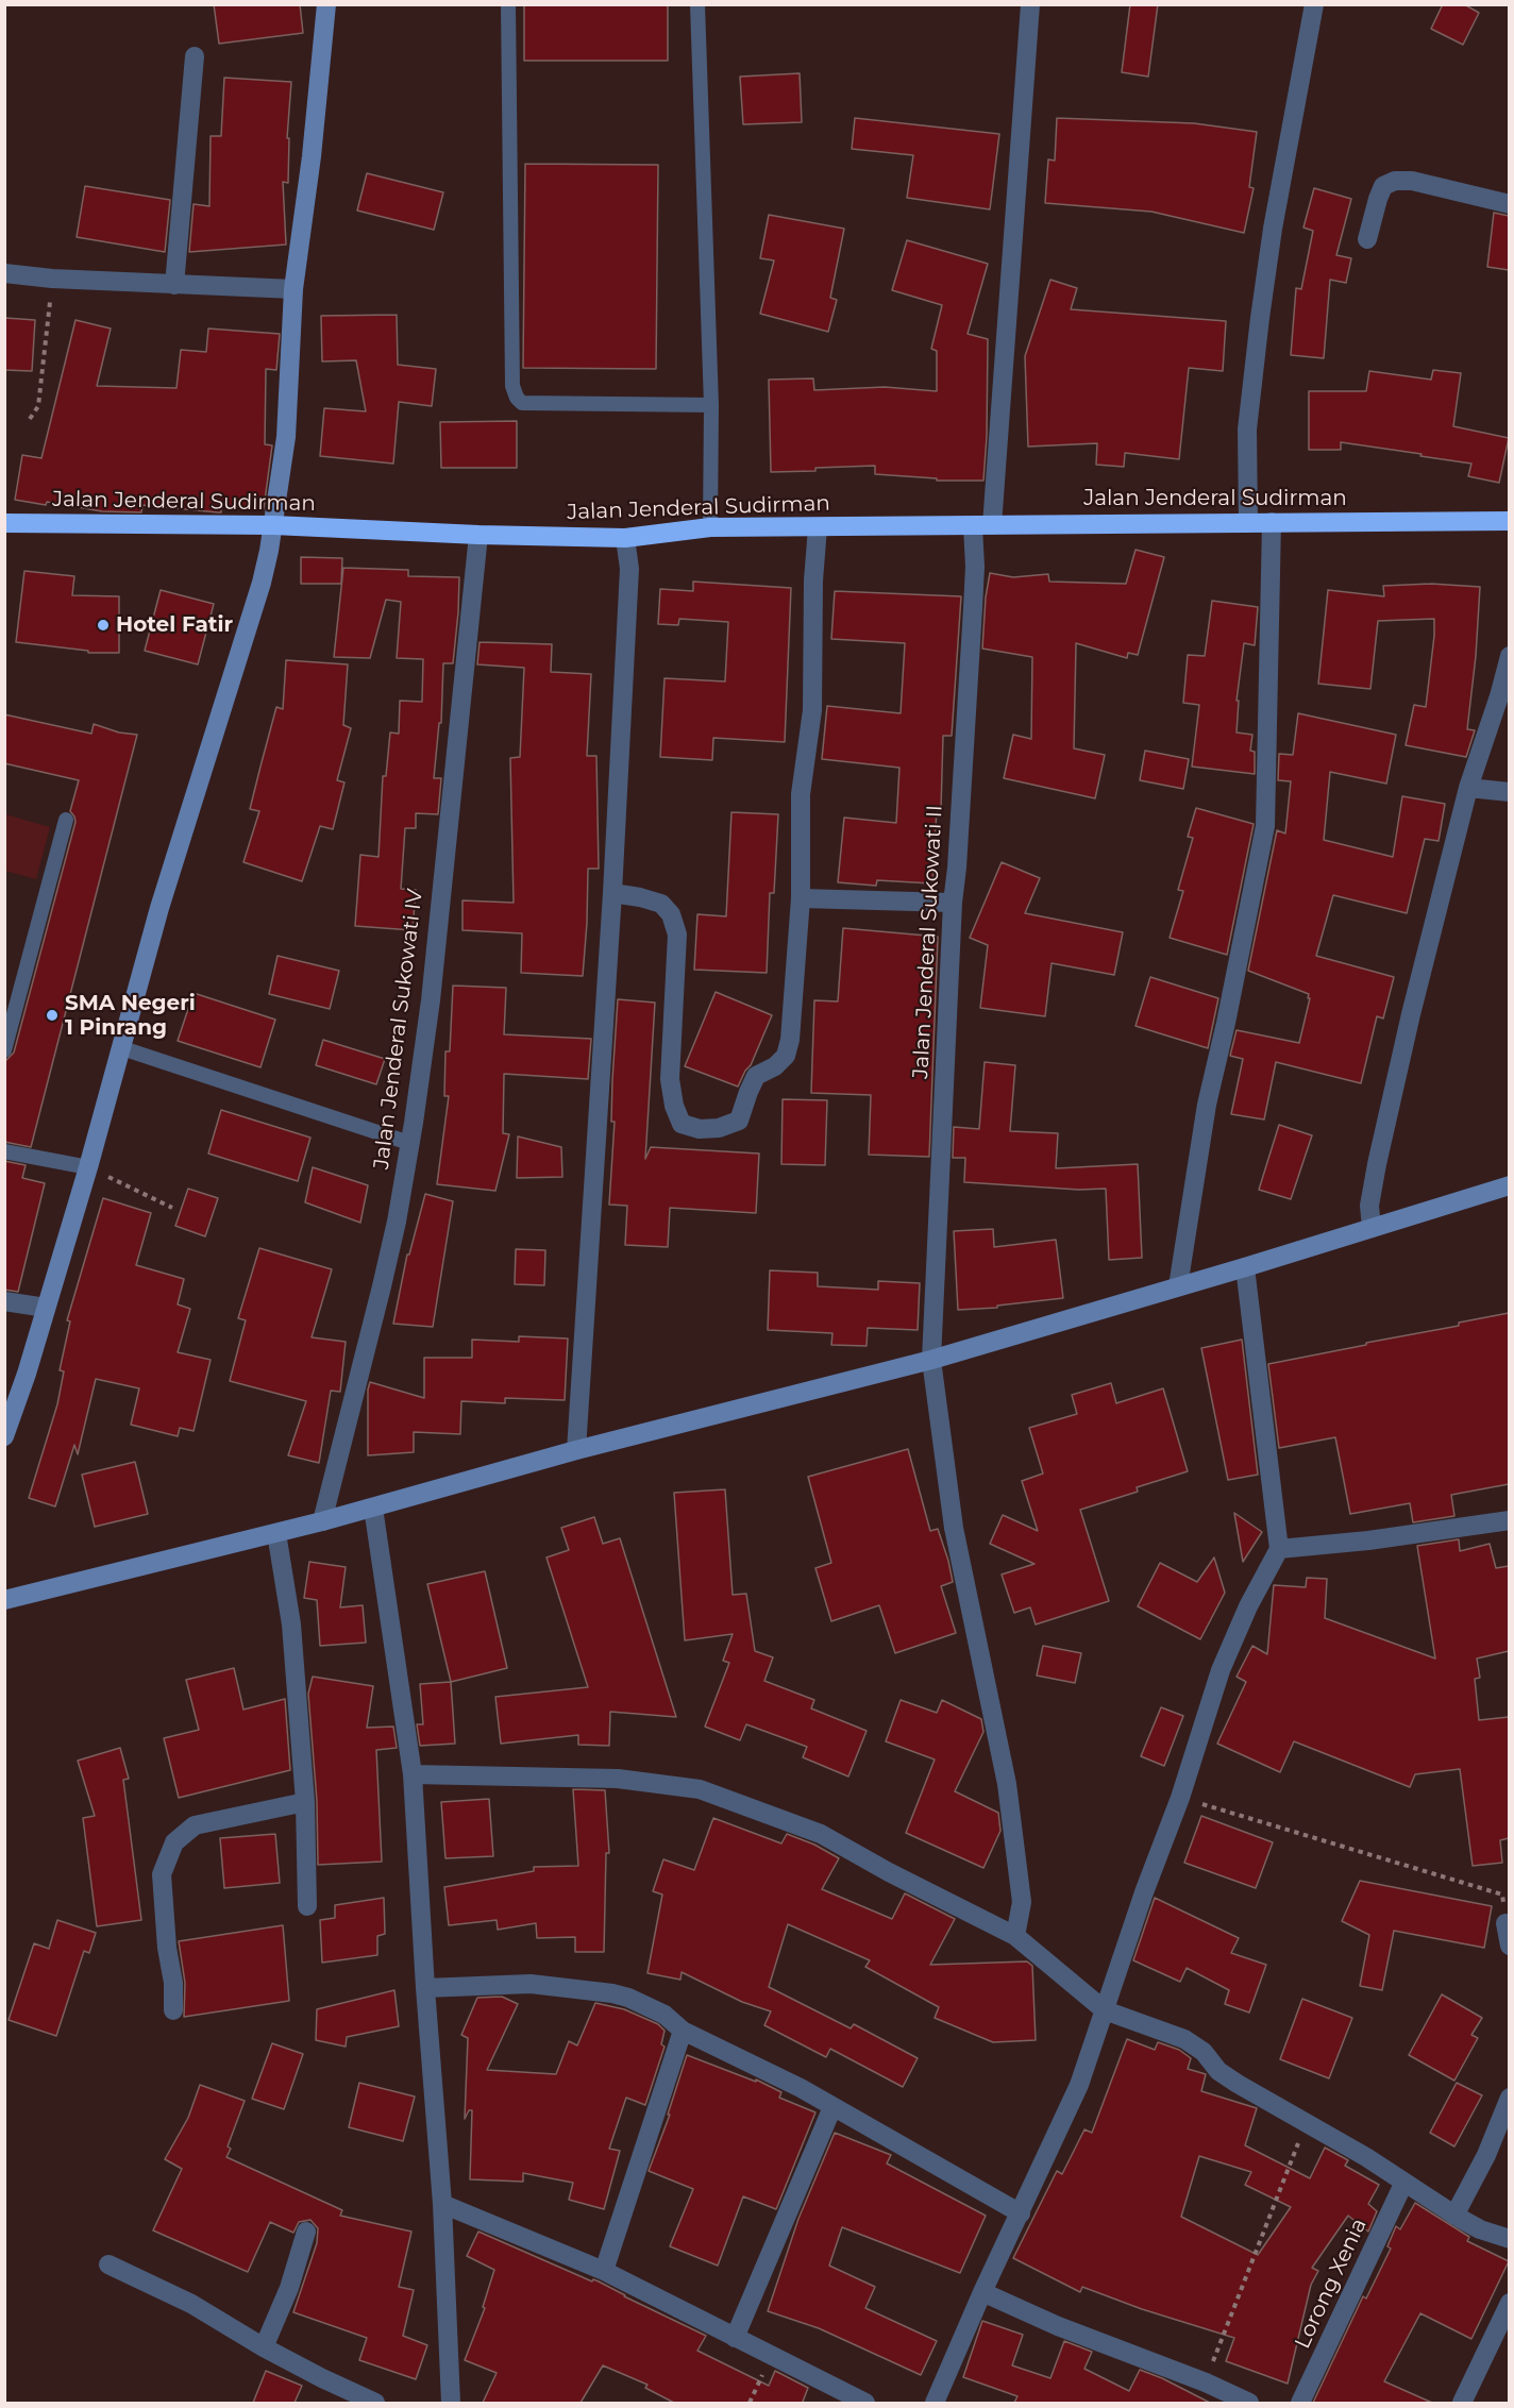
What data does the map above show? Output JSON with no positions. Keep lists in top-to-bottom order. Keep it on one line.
{"streets":{"highway":["Jalan Jenderal Sudirman"],"street":["Jalan Jenderal Sukowati II","Jalan Jenderal Sukowati IV","Lorong Xenia"]},"crossings":[["Jalan Jenderal Sudirman","Jalan Jenderal Sukowati II"],["Jalan Jenderal Sudirman","Jalan Jenderal Sukowati IV"]],"places":["Hotel Fatir","SMA Negeri 1 Pinrang"]}
